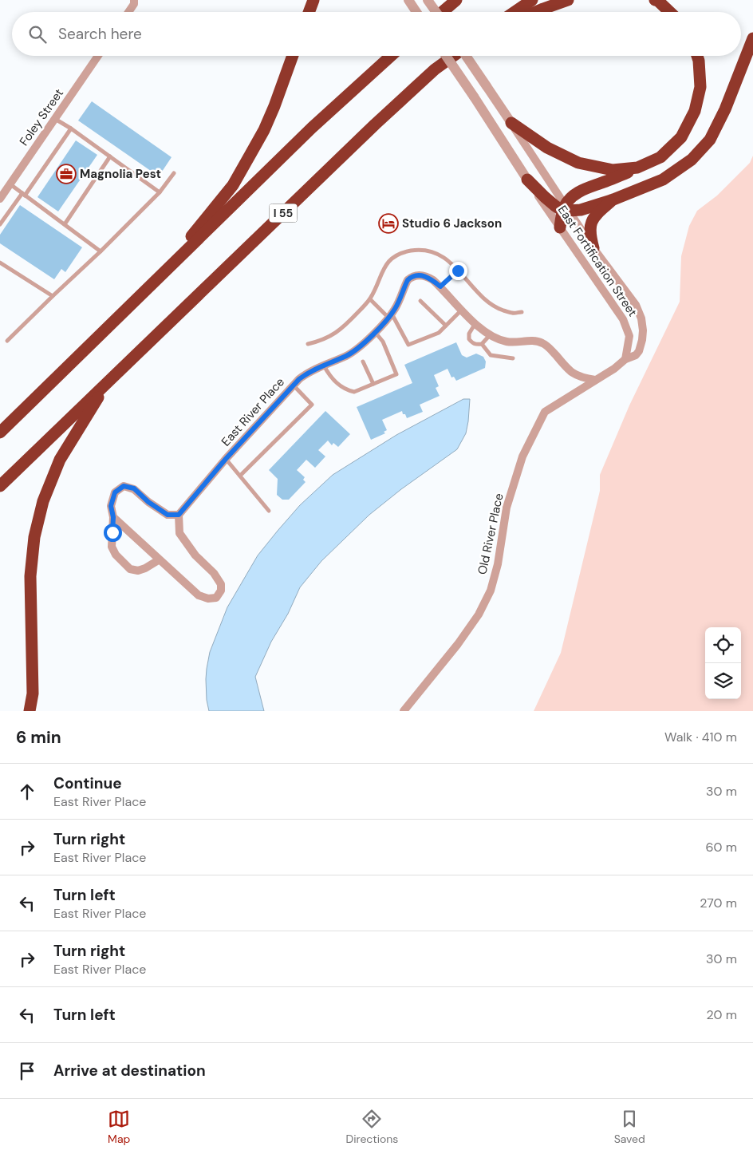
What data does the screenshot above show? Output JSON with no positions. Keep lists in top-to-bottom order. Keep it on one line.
{"streets":{"highway":["I 55"],"street":["Foley Street","East Fortification Street","East River Place","Old River Place"]},"crossings":[["East Fortification Street","Old River Place"],["East River Place","Old River Place"]],"places":{"office":["Magnolia Pest"],"hotel":["Studio 6 Jackson"]},"page":{"search":"Search here","heading":["6 min","Walk · 410 m"],"list":[["Continue","East River Place","30 m"],["Turn right","East River Place","60 m"],["Turn left","East River Place","270 m"],["Turn right","East River Place","30 m"],["Turn left","20 m"],"Arrive at destination"],"nav":["Map","Directions","Saved"]}}
